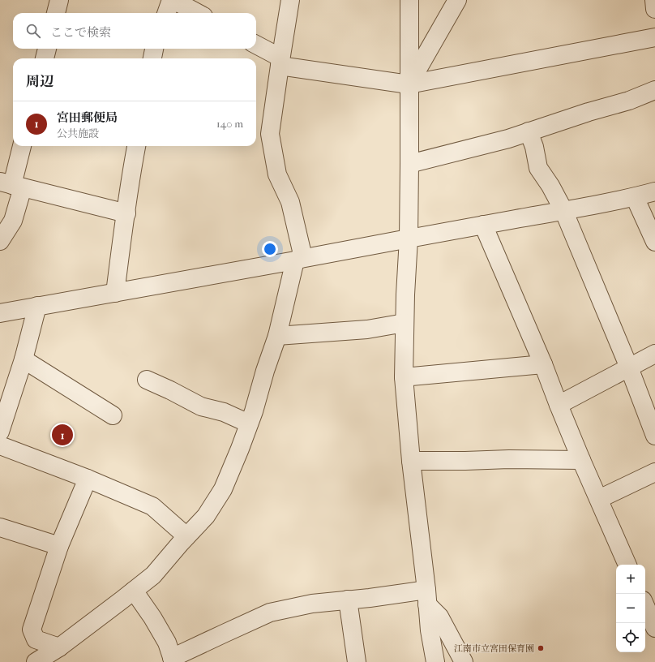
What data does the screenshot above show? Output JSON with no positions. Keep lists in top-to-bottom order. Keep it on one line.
{"places":["江南市立宮田保育園"],"page":{"search":"ここで検索","heading":"周辺","list":[{"mark":"1","name":"宮田郵便局","note":"公共施設","value":"140 m"}],"pins":"1","map_buttons":["+","−"]}}
